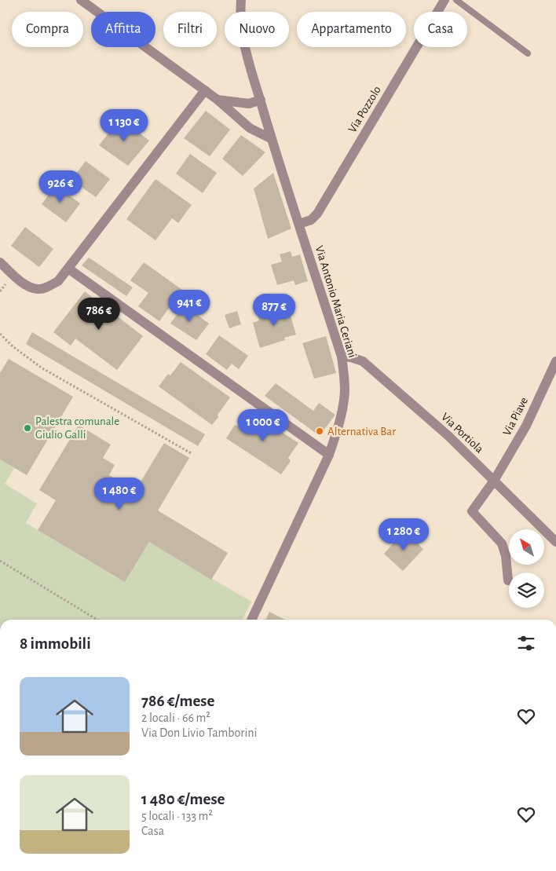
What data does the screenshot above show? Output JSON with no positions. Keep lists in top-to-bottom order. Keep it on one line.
{"streets":{"street":["Via Pozzolo","Via Antonio Maria Ceriani","Via Piave","Via Portiola"]},"crossings":[["Via Pozzolo","Via Antonio Maria Ceriani"],["Via Antonio Maria Ceriani","Via Portiola"],["Via Piave","Via Portiola"]],"places":["Palestra comunale Giulio Galli","Alternativa Bar"],"north":"top left","page":{"chip":["Compra","Affitta","Filtri","Nuovo","Appartamento","Casa"],"price":["1 130 €","926 €","941 €","877 €","786 €","1 000 €","1 480 €","1 280 €"],"heading":"8 immobili","list":[{"name":"786 €/mese","note":"2 locali · 66 m² · Via Don Livio Tamborini"},{"name":"1 480 €/mese","note":"5 locali · 133 m² · Casa"}]}}
